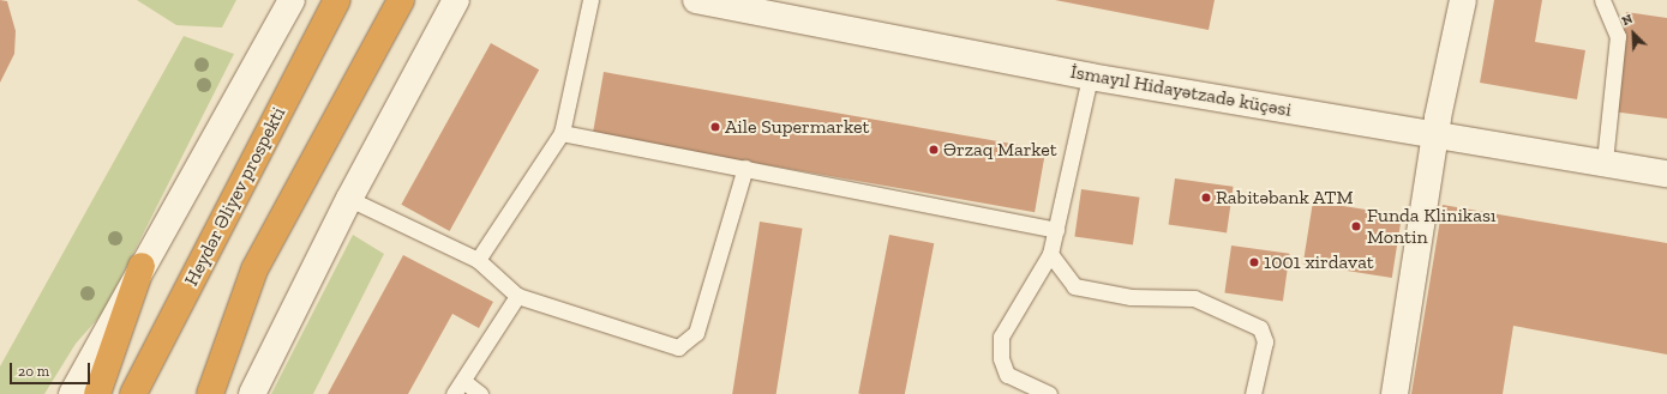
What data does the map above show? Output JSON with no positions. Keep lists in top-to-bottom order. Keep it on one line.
{"streets":{"highway":["Heydər Əliyev prospekti"],"street":["İsmayıl Hidayətzadə küçəsi"]},"places":["Aile Supermarket","Ərzaq Market","Rabitəbank ATM","Funda Klinikası Montin","1001 xirdavat"],"scale_bar":"20 m","north":"top left"}
